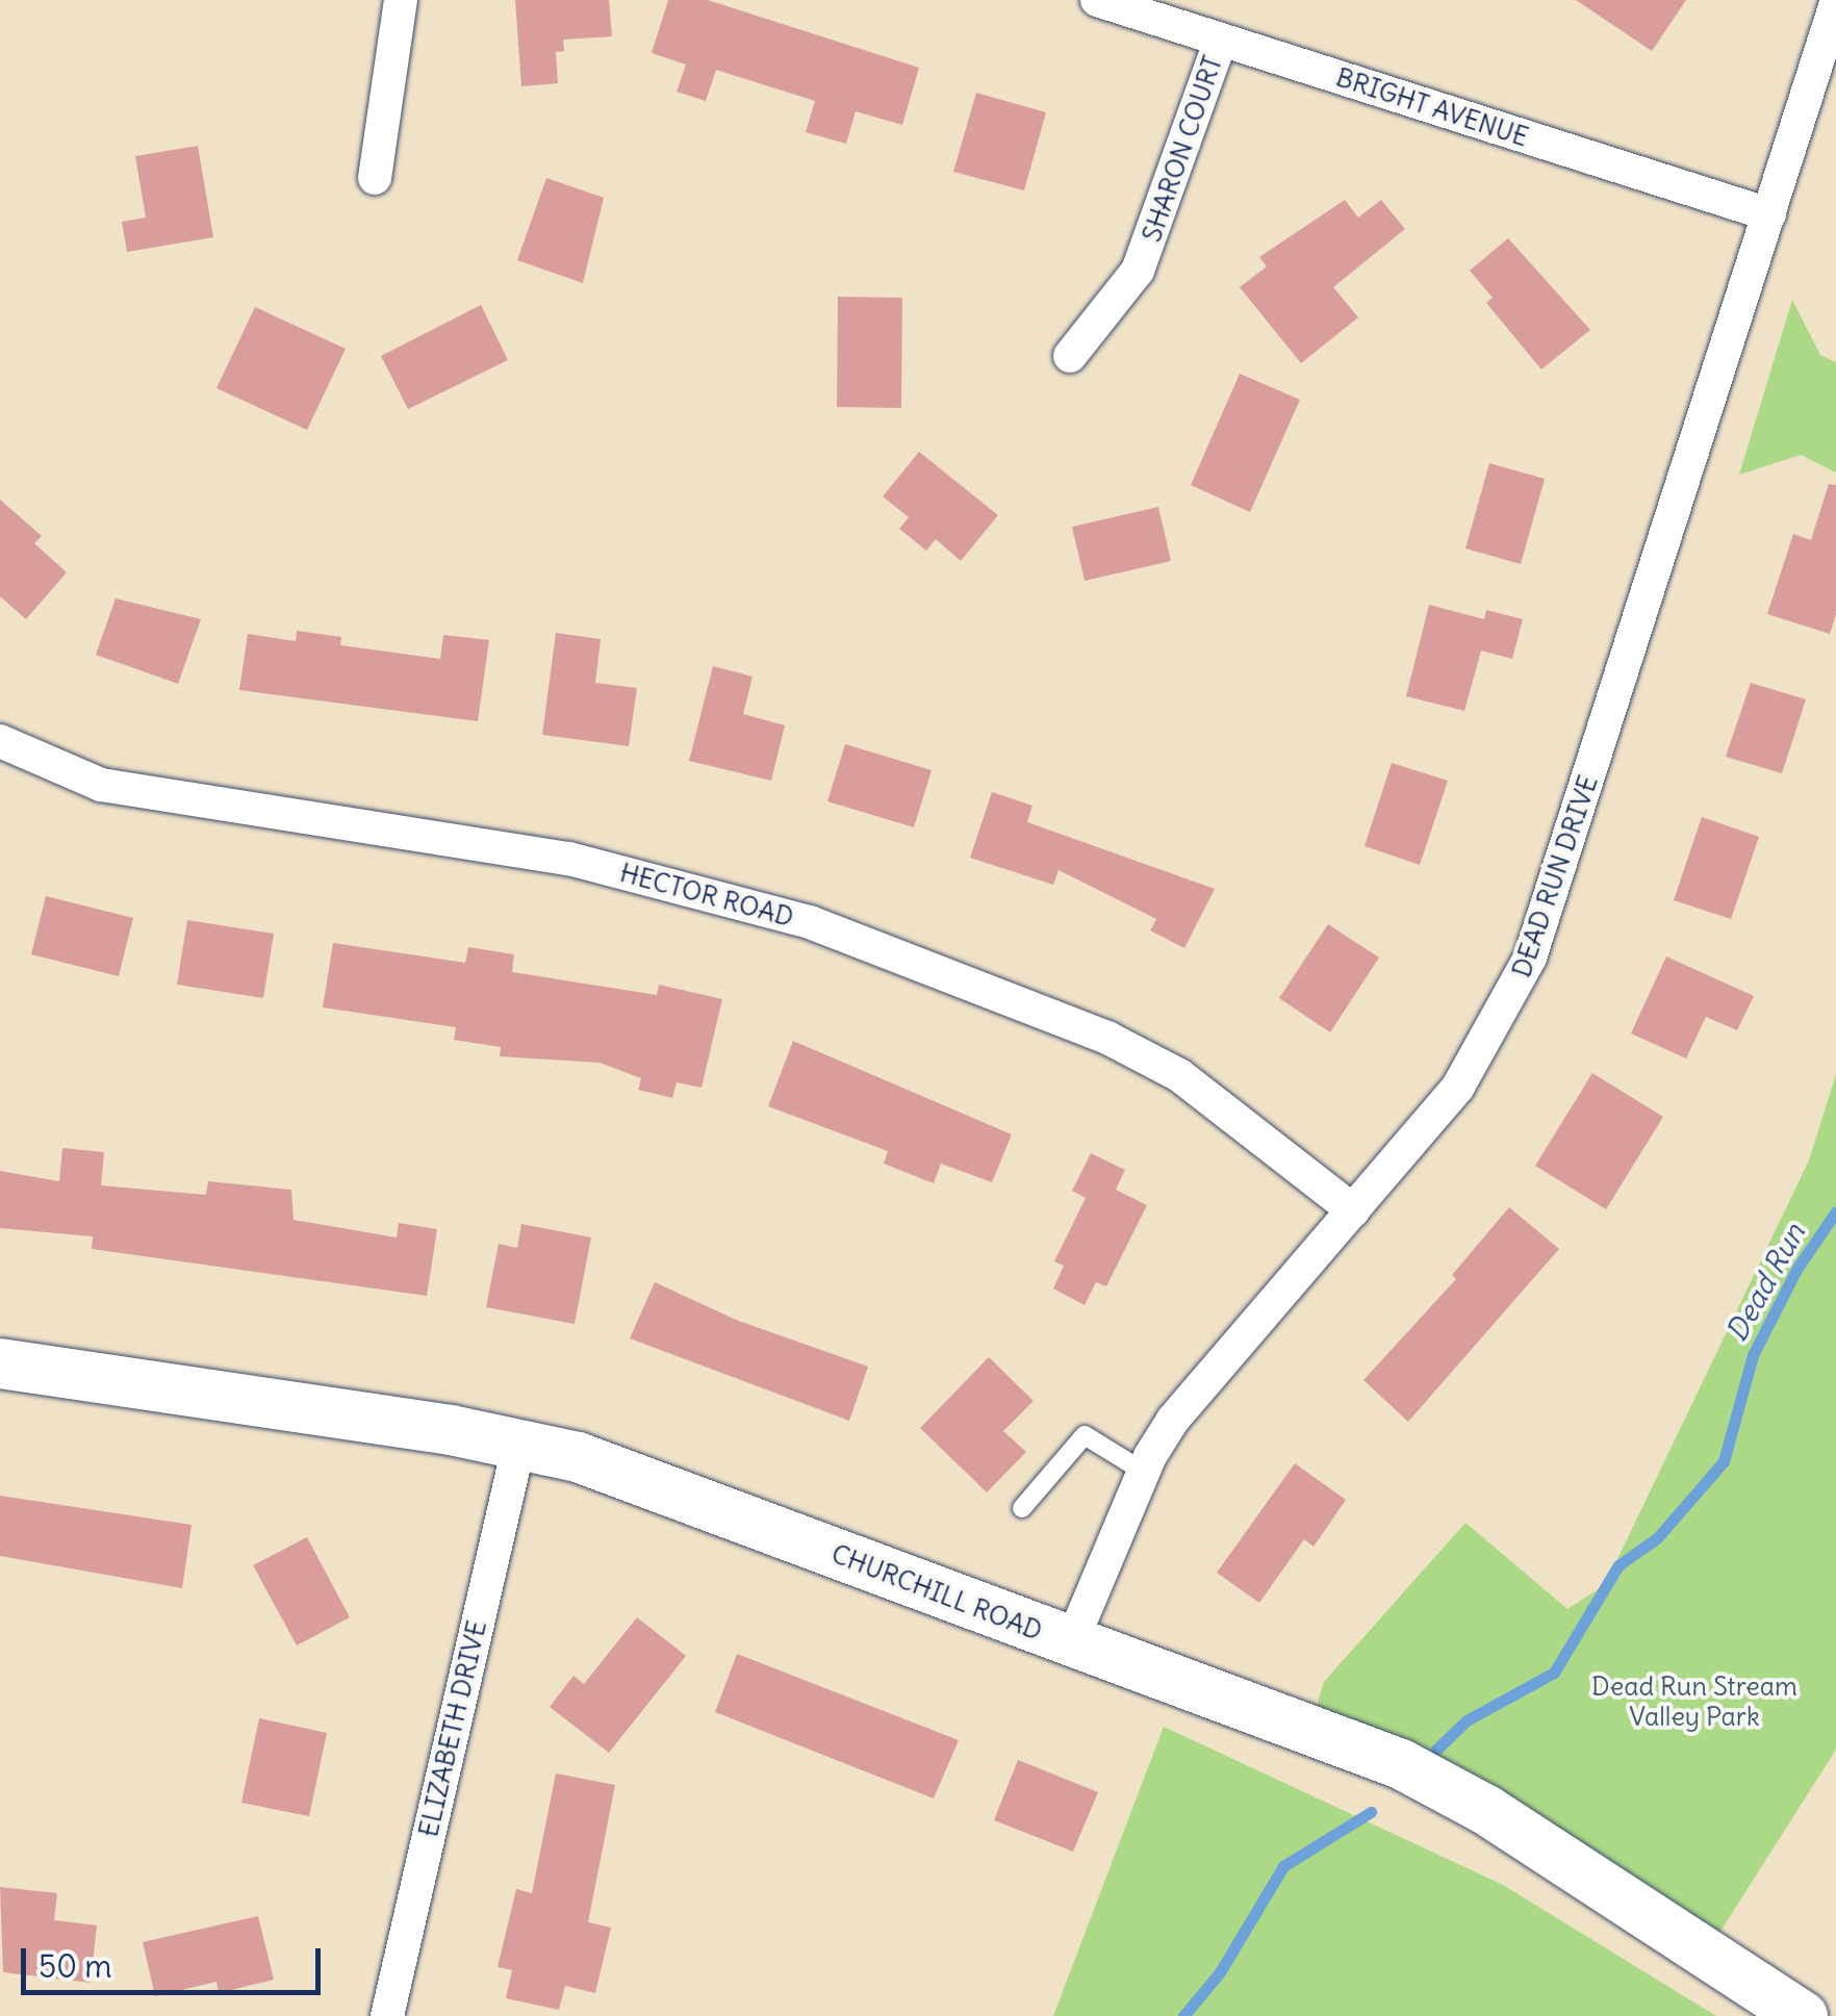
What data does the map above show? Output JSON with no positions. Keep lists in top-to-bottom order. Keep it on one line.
{"streets":{"street":["BRIGHT AVENUE","SHARON COURT","DEAD RUN DRIVE","HECTOR ROAD","CHURCHILL ROAD","ELIZABETH DRIVE"]},"crossings":[["BRIGHT AVENUE","SHARON COURT"],["BRIGHT AVENUE","DEAD RUN DRIVE"],["DEAD RUN DRIVE","HECTOR ROAD"],["DEAD RUN DRIVE","CHURCHILL ROAD"],["CHURCHILL ROAD","ELIZABETH DRIVE"]],"water":["Dead Run"],"parks":["Dead Run Stream Valley Park"],"scale_bar":"50 m"}
